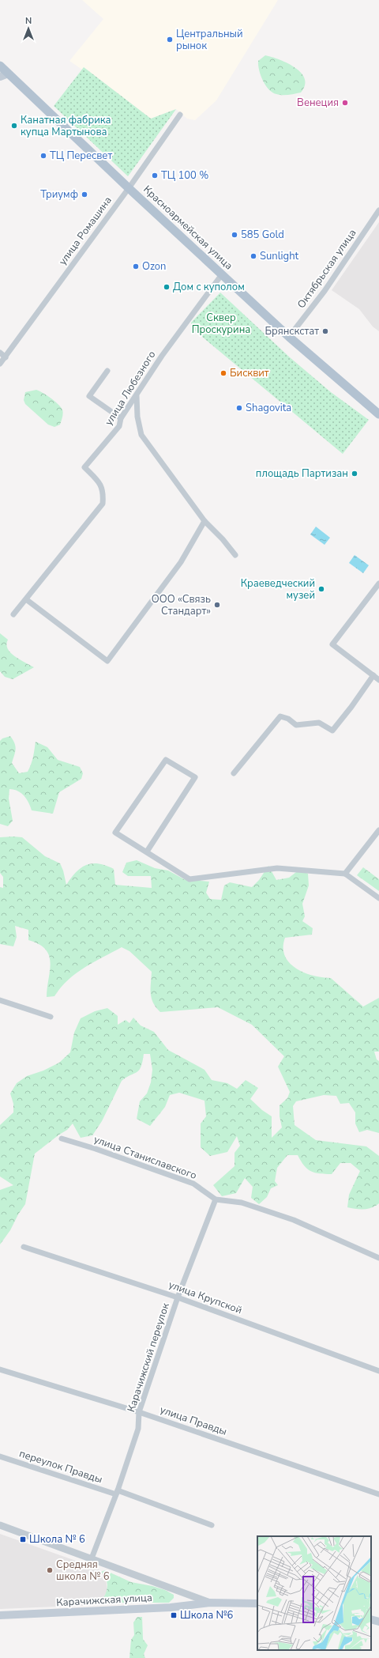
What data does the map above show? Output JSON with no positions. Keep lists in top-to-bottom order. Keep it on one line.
{"streets":{"main road":["Красноармейская улица","Карачижская улица"],"street":["улица Ромашина","Октябрьская улица","улица Любезного","улица Станиславского","улица Крупской","Карачижский переулок","улица Правды","переулок Правды"]},"crossings":[["Красноармейская улица","улица Ромашина"],["Красноармейская улица","Октябрьская улица"],["Красноармейская улица","улица Любезного"],["улица Станиславского","Карачижский переулок"],["улица Крупской","Карачижский переулок"],["Карачижский переулок","улица Правды"],["Карачижский переулок","переулок Правды"]],"parks":["Сквер Проскурина"],"places":{"other":["Центральный рынок","Венеция","Канатная фабрика купца Мартынова","ТЦ Пересвет","ТЦ 100 %","Триумф","585 Gold","Sunlight","Ozon","Дом с куполом","Брянскстат","Бисквит","Shagovita","площадь Партизан","Краеведческий музей","ООО «Связь Стандарт»","Средняя школа № 6"],"transit":["Школа № 6","Школа №6"]},"north":"top"}
